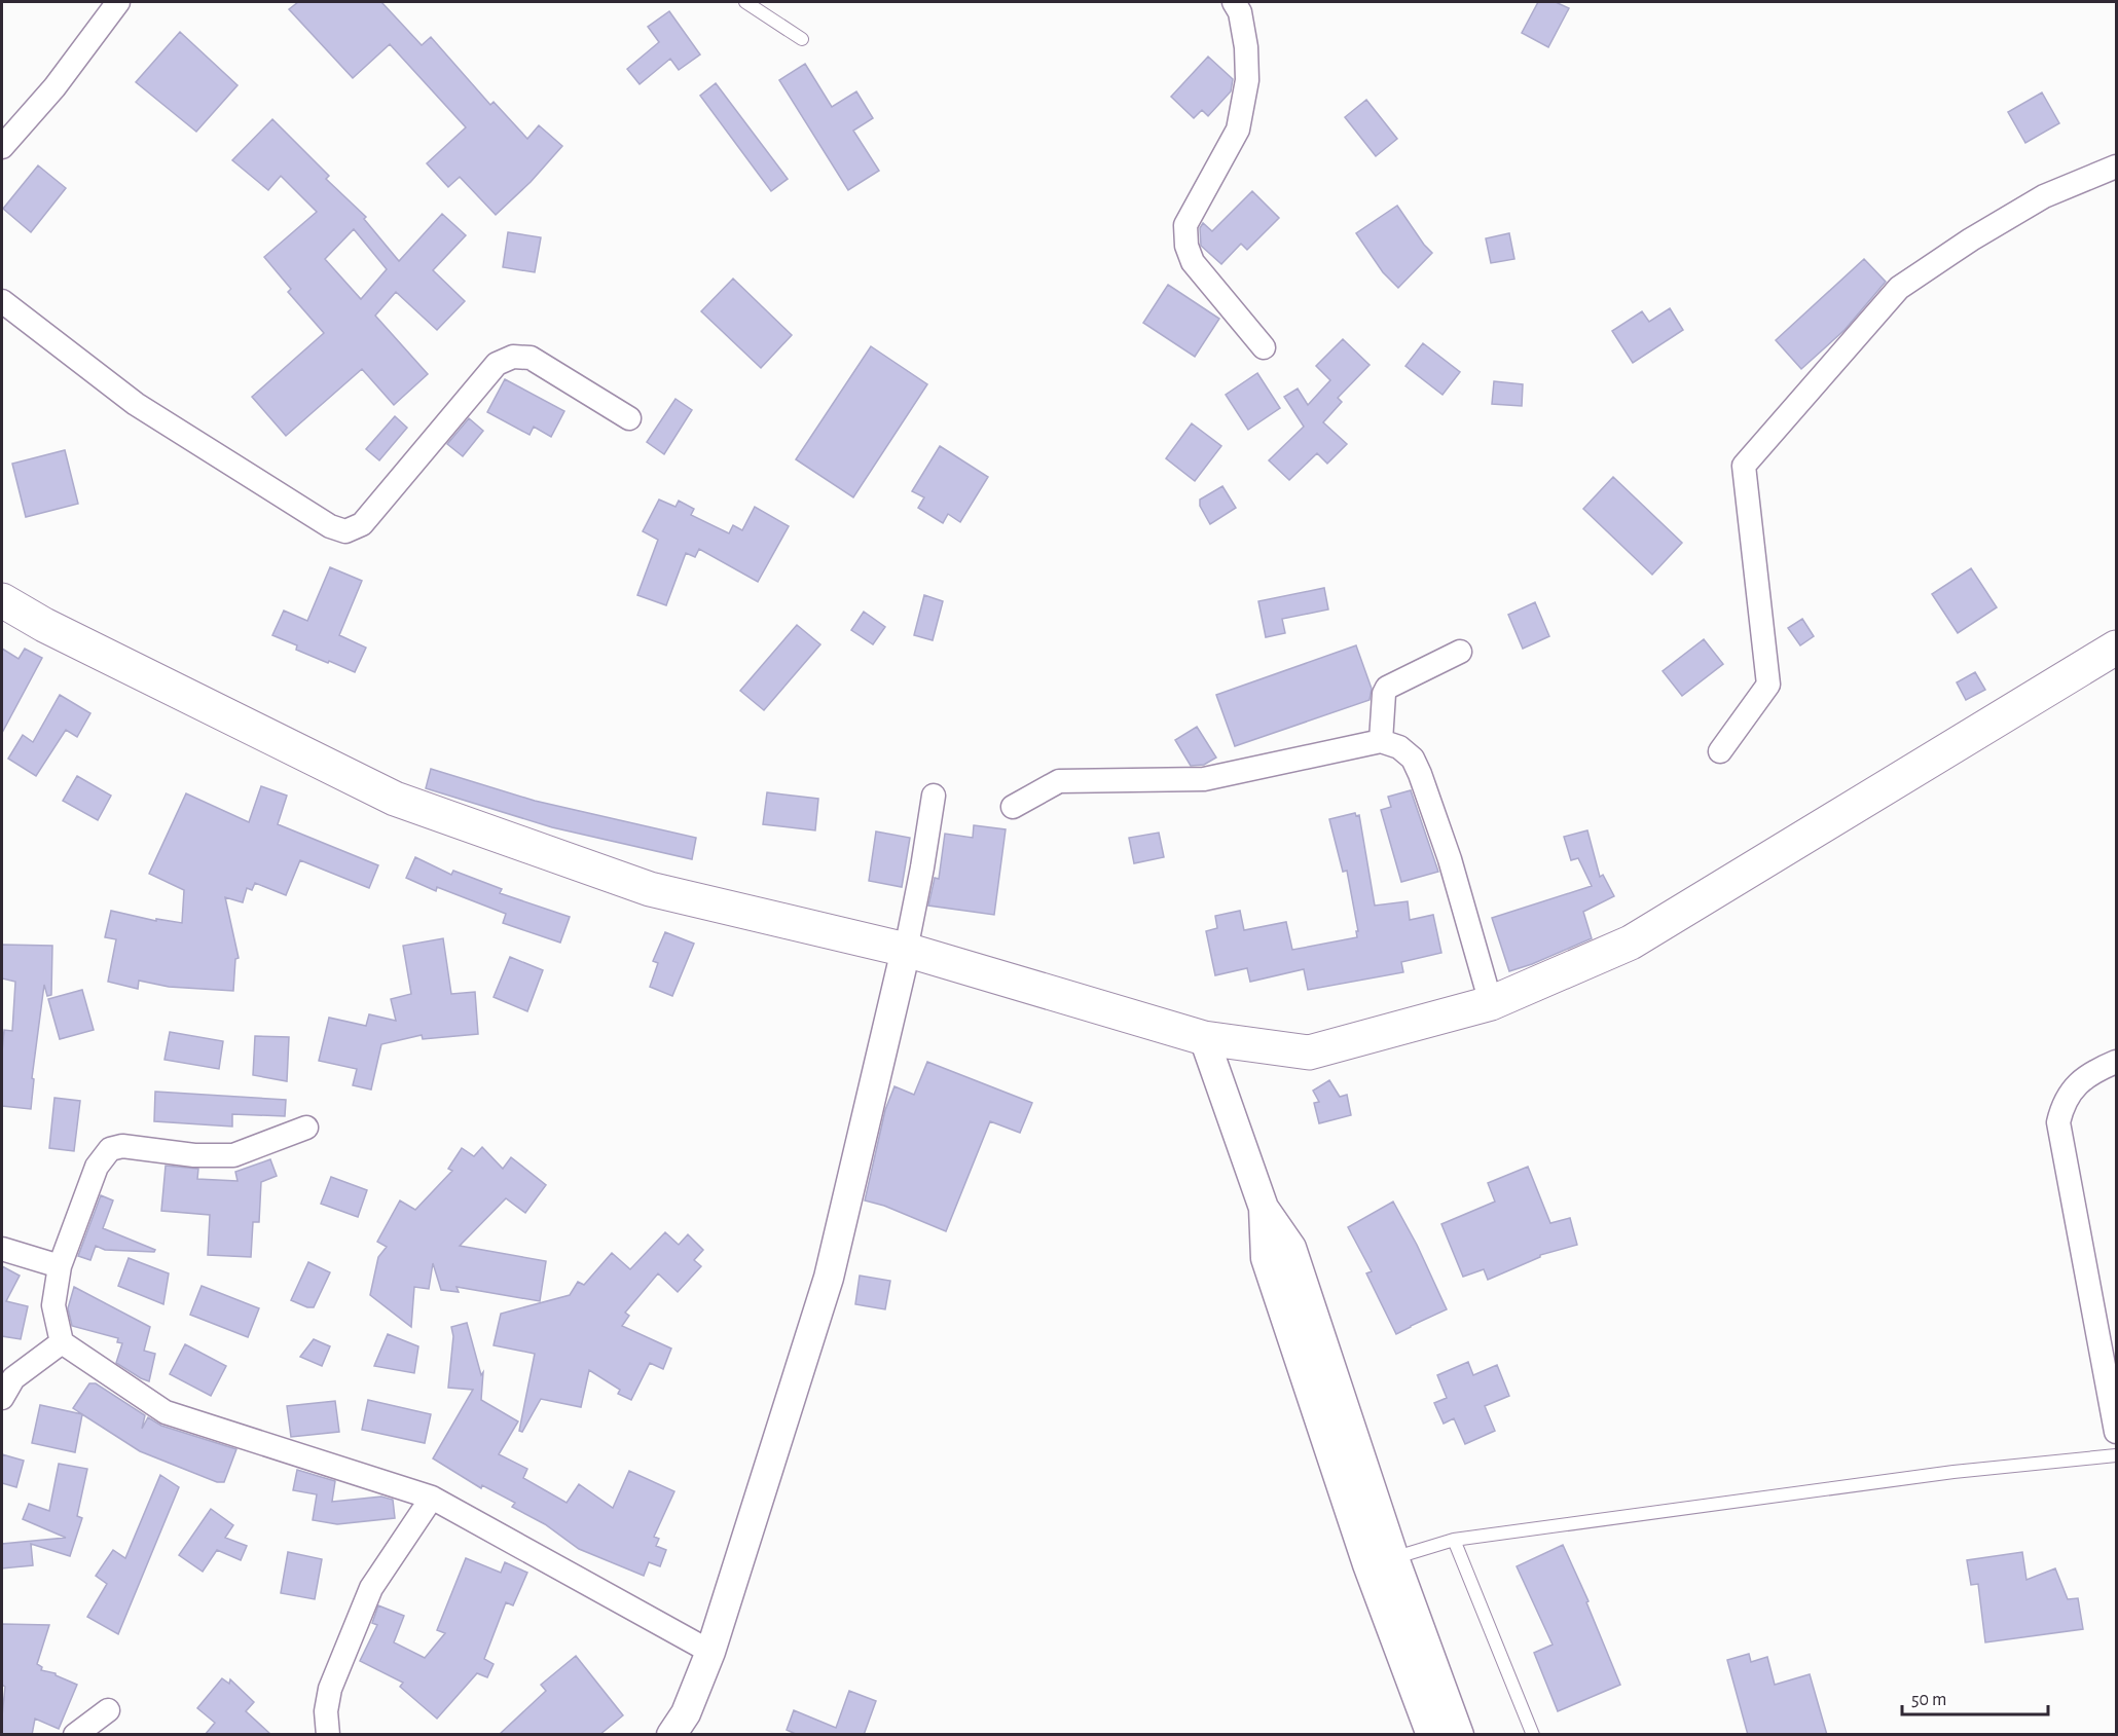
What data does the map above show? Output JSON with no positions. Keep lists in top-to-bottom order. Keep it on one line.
{"scale_bar":"50 m"}
